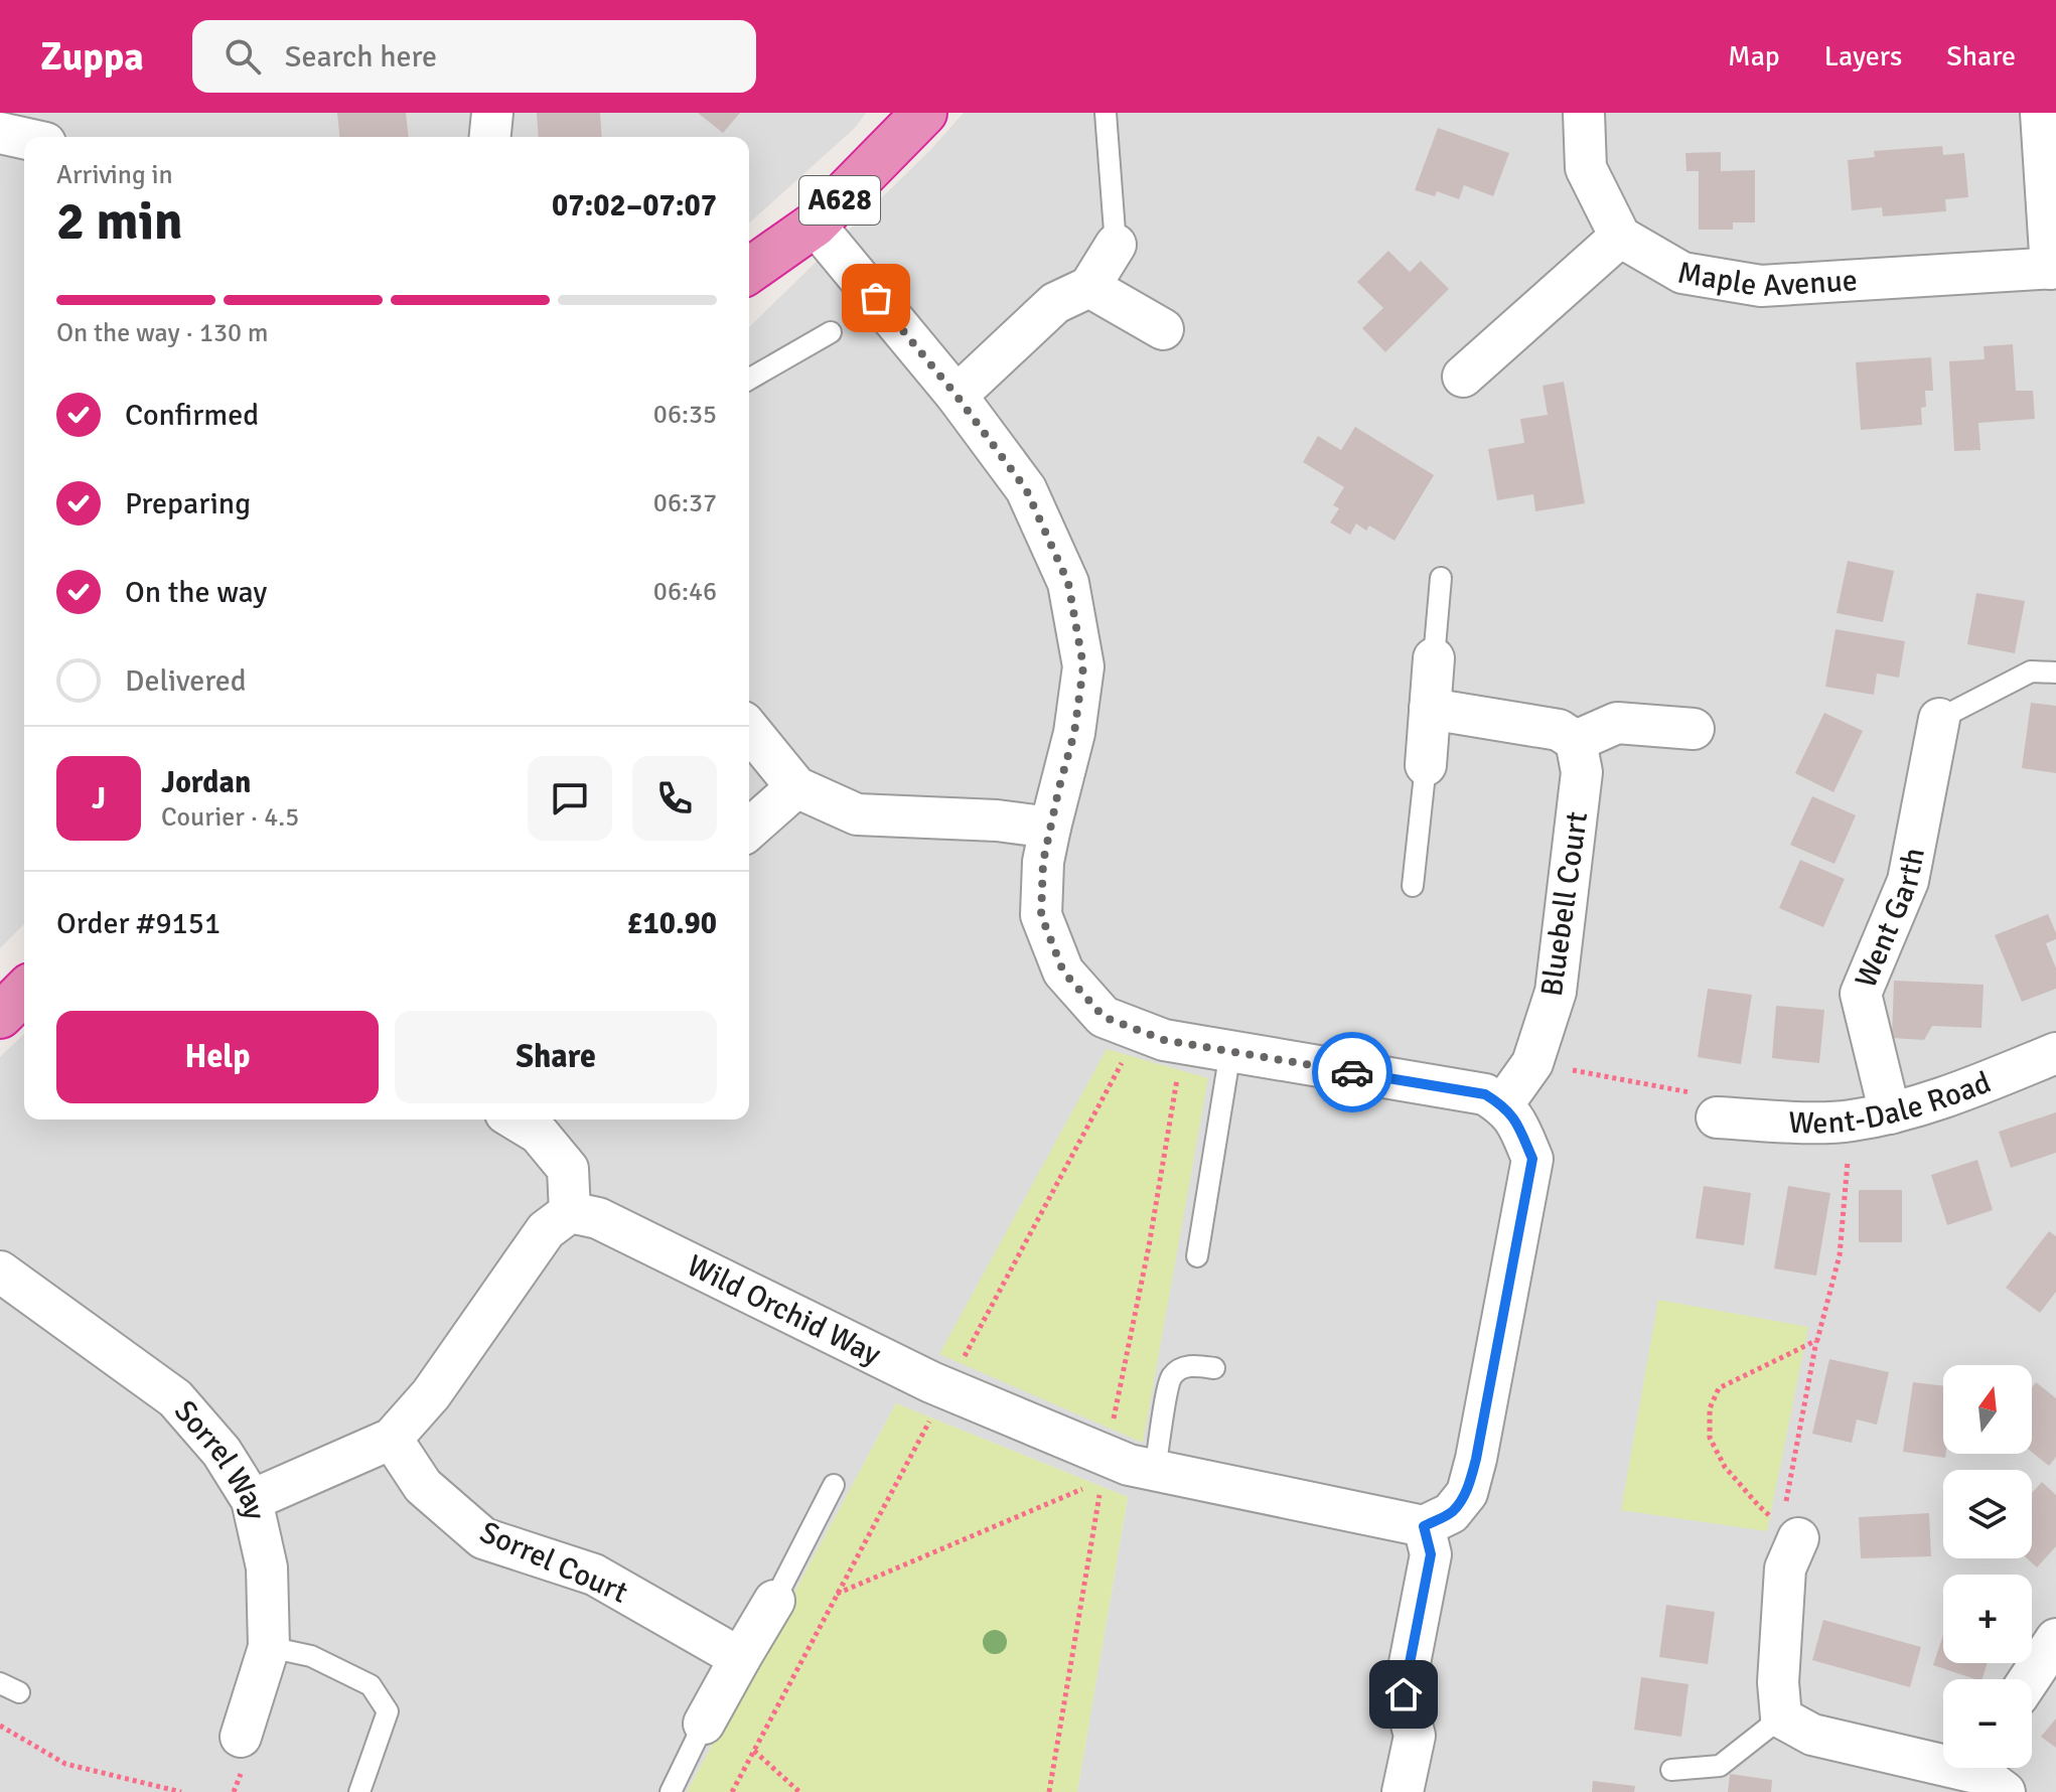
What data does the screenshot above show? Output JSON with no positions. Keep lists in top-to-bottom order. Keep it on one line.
{"streets":{"highway":["A628"],"street":["Maple Avenue","Bluebell Court","Went Garth","Went-Dale Road","Wild Orchid Way","Sorrel Way","Sorrel Court"]},"crossings":[["Went Garth","Went-Dale Road"]],"north":"top","page":{"header":"Zuppa","search":"Search here","nav":["Map","Layers","Share"],"heading":["2 min","Arriving in","07:02–07:07"],"panel":["Jordan","Courier · 4.5","Order #9151","£10.90"],"bar":"On the way · 130 m","list":[["Confirmed","06:35"],["Preparing","06:37"],["On the way","06:46"],"Delivered"],"round":"J","buttons":["Help","Share"],"map_buttons":["+","−"]}}
